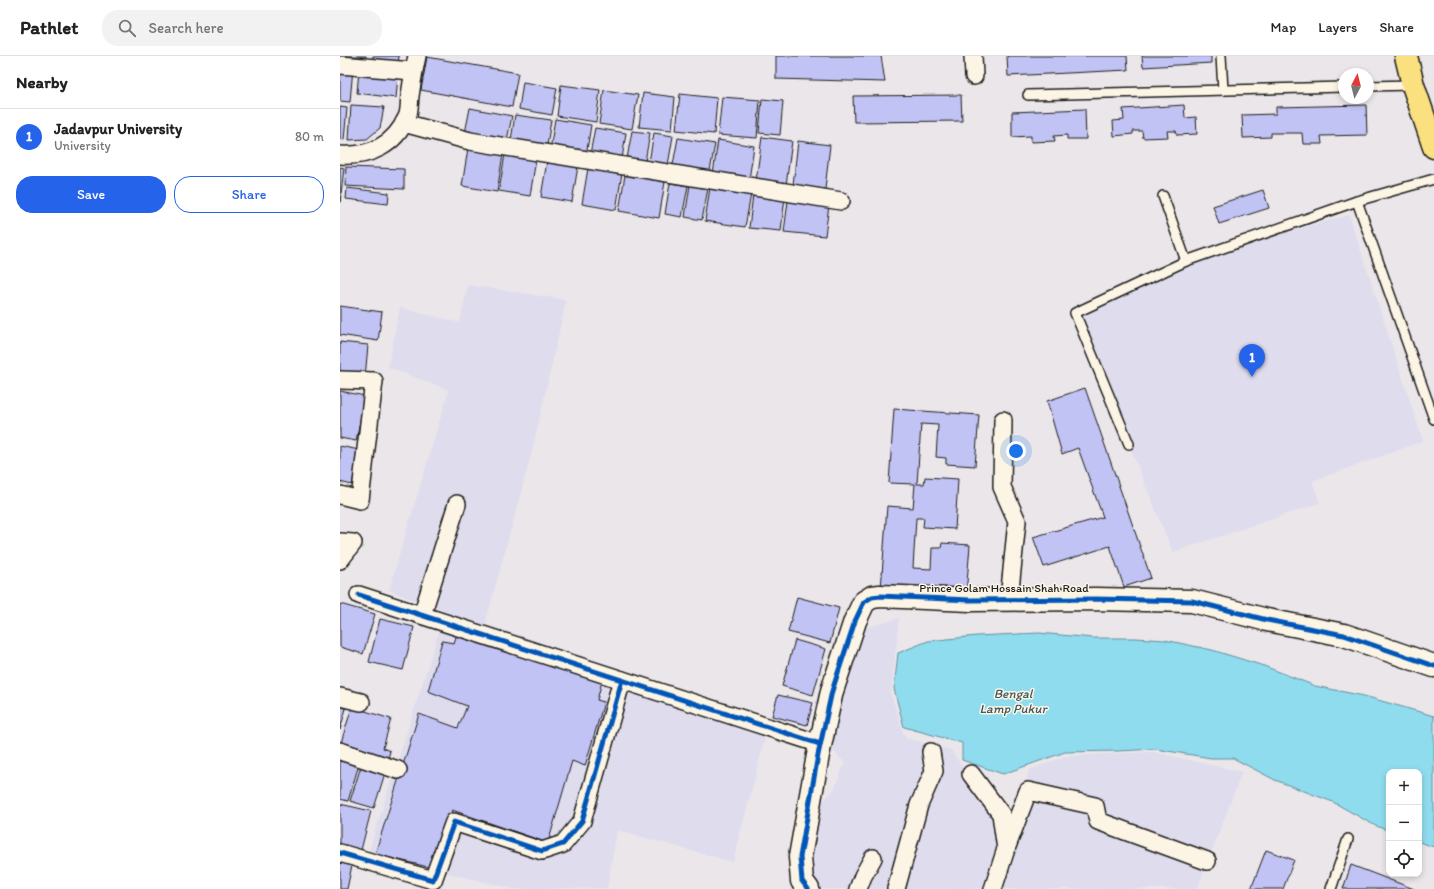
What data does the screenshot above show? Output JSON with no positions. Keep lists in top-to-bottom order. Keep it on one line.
{"streets":{"street":["Prince Golam Hossain Shah Road"]},"water":["Bengal Lamp Pukur"],"north":"top","page":{"header":"Pathlet","search":"Search here","nav":["Map","Layers","Share"],"heading":"Nearby","list":[{"mark":"1","name":"Jadavpur University","note":"University","value":"80 m"}],"buttons":["Save","Share"],"pins":"1","map_buttons":["+","−"]}}
